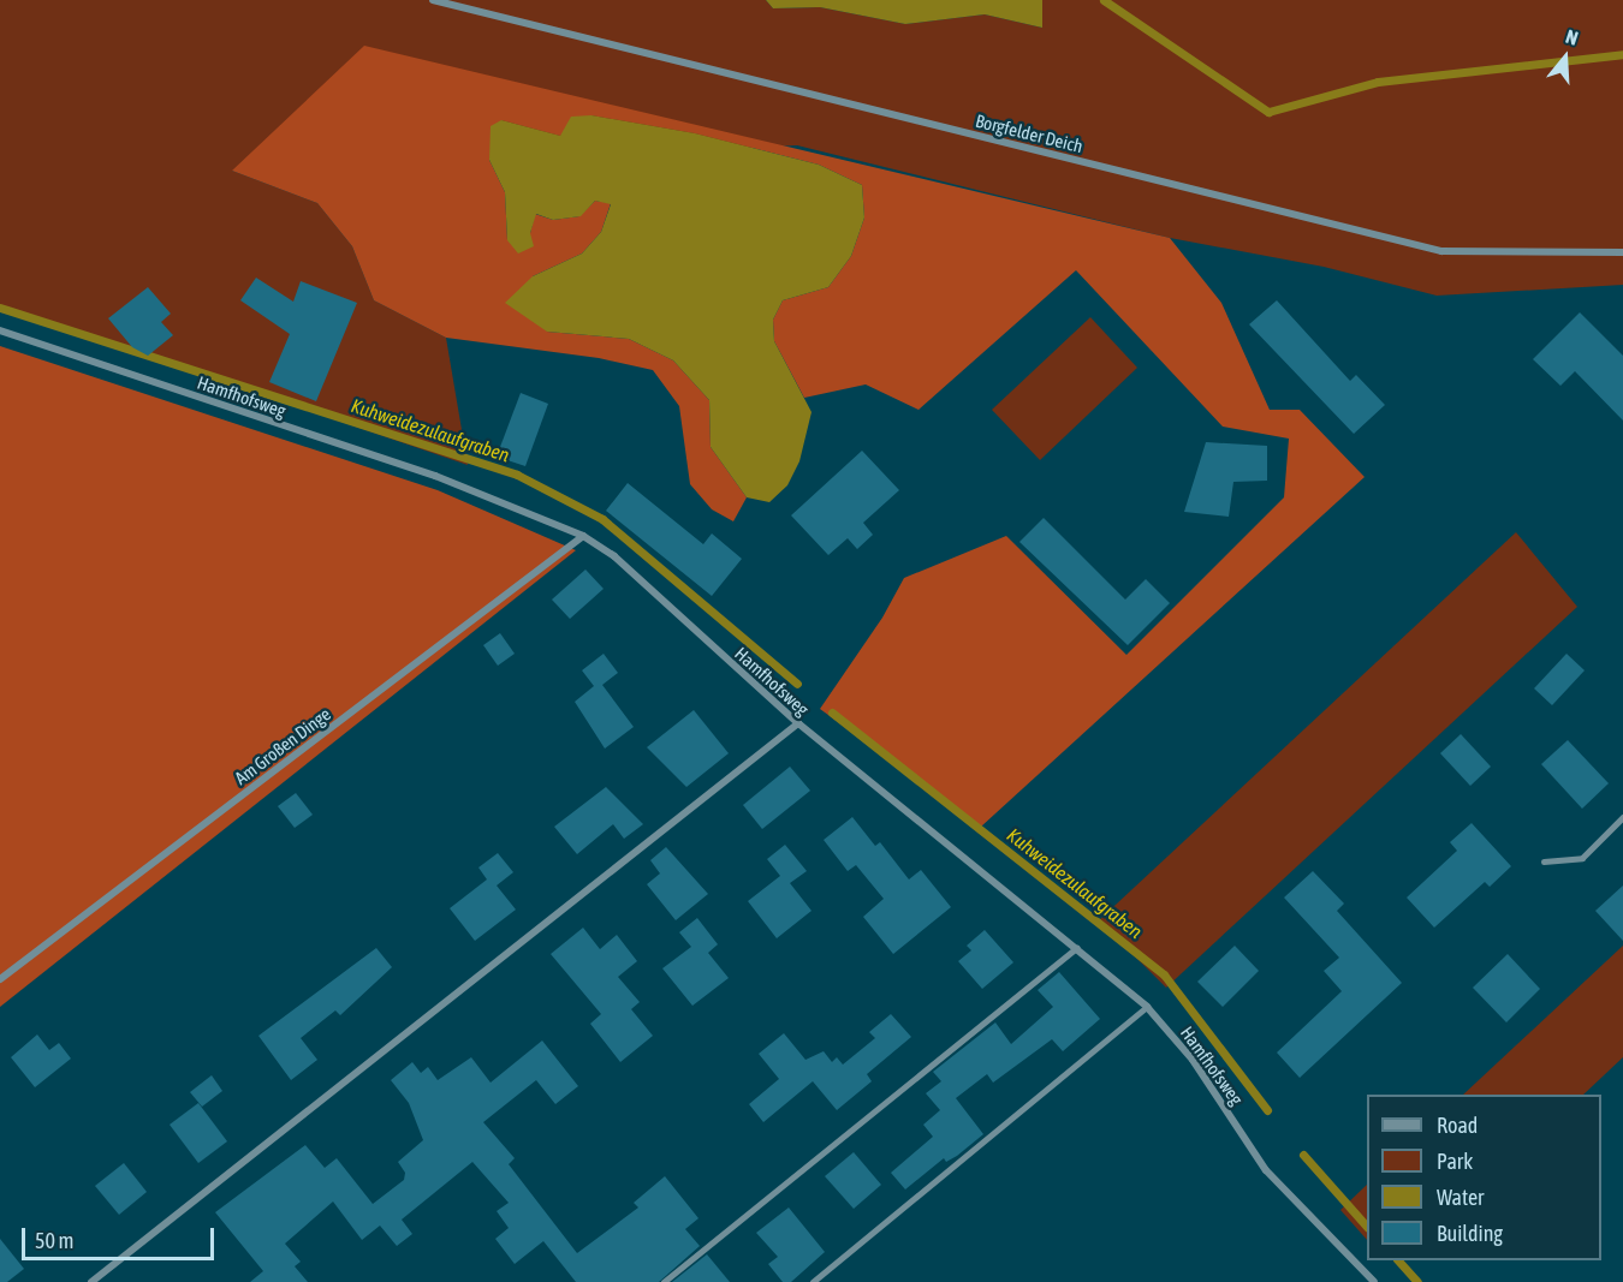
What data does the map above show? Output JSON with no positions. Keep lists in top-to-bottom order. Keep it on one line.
{"streets":{"street":["Borgfelder Deich","Hamfhofsweg","Am Großen Dinge"]},"crossings":[["Hamfhofsweg","Am Großen Dinge"]],"water":["Kuhweidezulaufgraben"],"legend":["Road","Park","Water","Building"],"scale_bar":"50 m","north":"top"}
